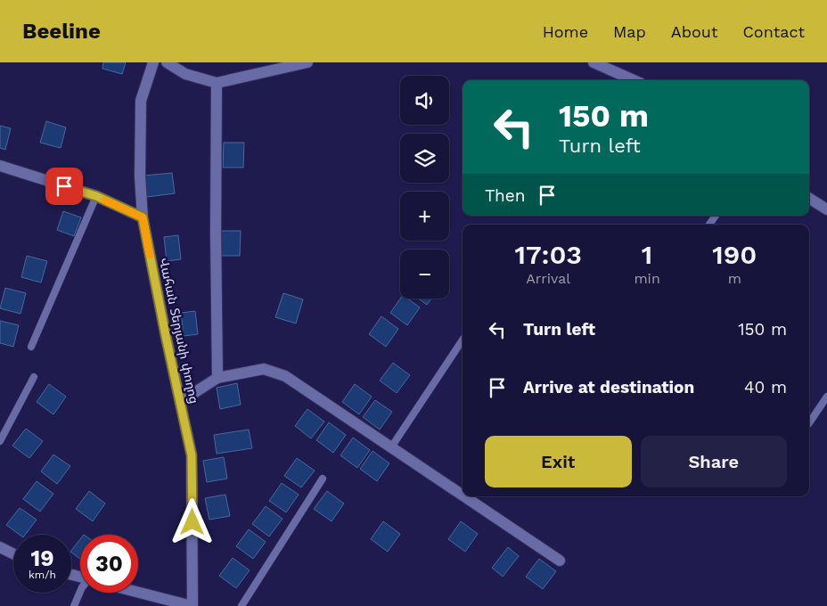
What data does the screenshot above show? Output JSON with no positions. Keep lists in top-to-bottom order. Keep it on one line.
{"streets":{"street":["Վահան Տերյանի փողոց"]},"page":{"header":"Beeline","nav":["Home","Map","About","Contact"],"map_buttons":["+","−"],"turn":["150 m","Turn left"],"then":"Then","eta":["17:03","Arrival","1","min","190","m"],"list":[{"name":"Turn left","value":"150 m"},{"name":"Arrive at destination","value":"40 m"}],"buttons":["Exit","Share"],"speed":"19 km/h","limit":"30"}}
